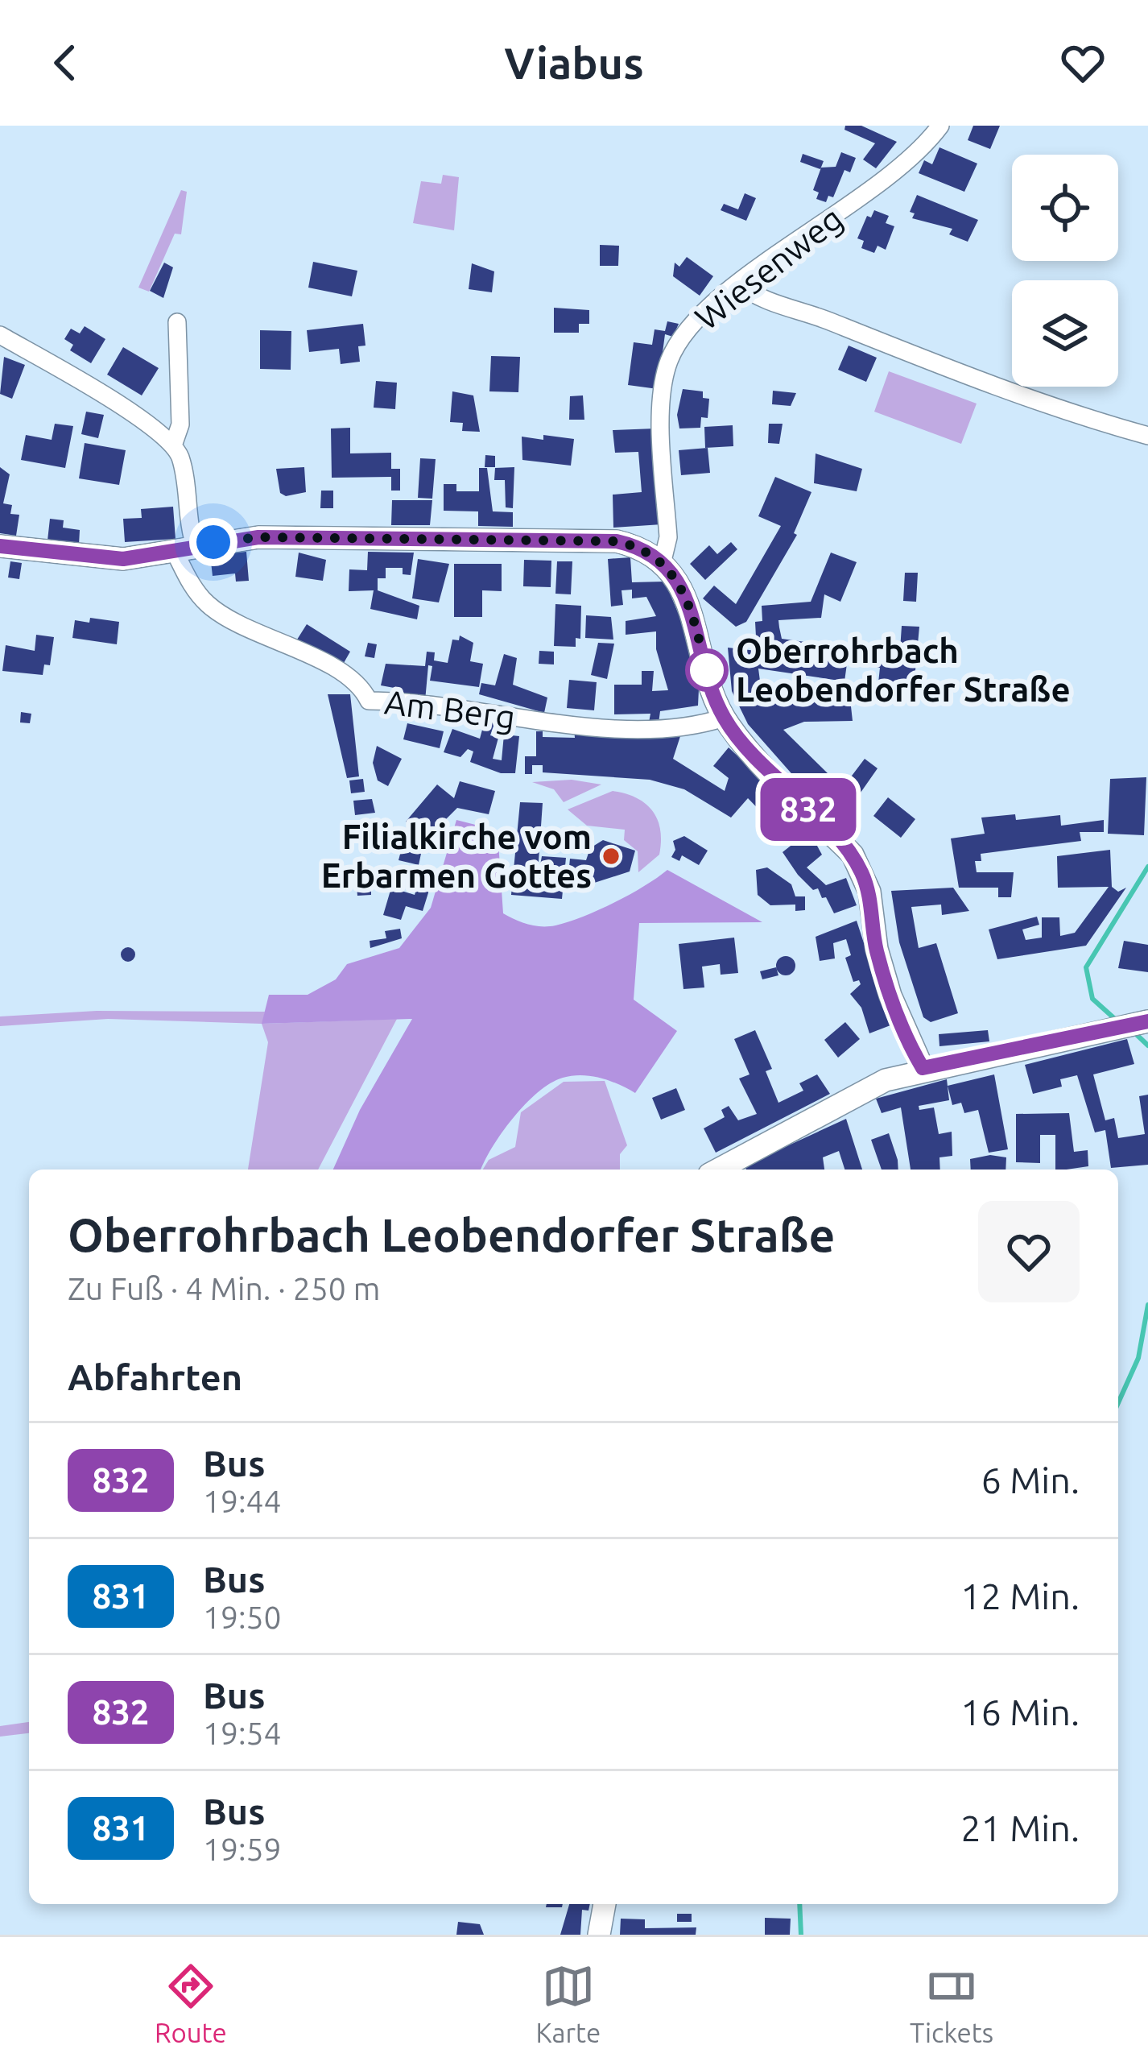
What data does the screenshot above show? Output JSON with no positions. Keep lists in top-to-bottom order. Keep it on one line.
{"streets":{"street":["Wiesenweg","Am Berg"]},"places":["Oberrohrbach Leobendorfer Straße","Filialkirche vom Erbarmen Gottes"],"lines":["bus line 832"],"page":{"header":"Viabus","on_map":"832","heading":[["Oberrohrbach Leobendorfer Straße","Zu Fuß · 4 Min. · 250 m"],"Abfahrten"],"list":[{"mark":"832","name":"Bus","note":"19:44","value":"6 Min."},{"mark":"831","name":"Bus","note":"19:50","value":"12 Min."},{"mark":"832","name":"Bus","note":"19:54","value":"16 Min."},{"mark":"831","name":"Bus","note":"19:59","value":"21 Min."}],"tabs":["Route","Karte","Tickets"]}}
